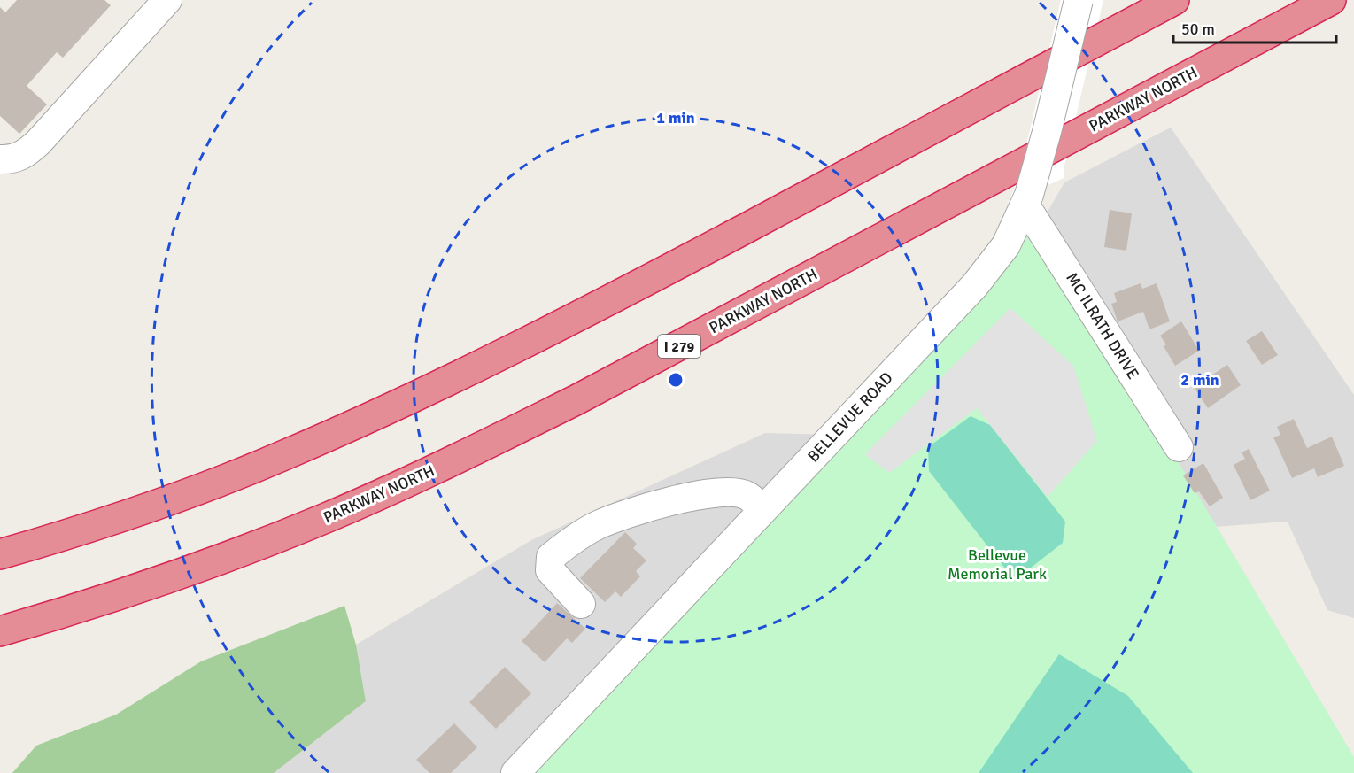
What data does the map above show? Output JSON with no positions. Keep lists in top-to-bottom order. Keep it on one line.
{"streets":{"highway":["PARKWAY NORTH","I 279"],"street":["MC ILRATH DRIVE","BELLEVUE ROAD"]},"crossings":[["MC ILRATH DRIVE","BELLEVUE ROAD"]],"parks":["Bellevue Memorial Park"],"scale_bar":"50 m","rings":["1 min","2 min"]}
